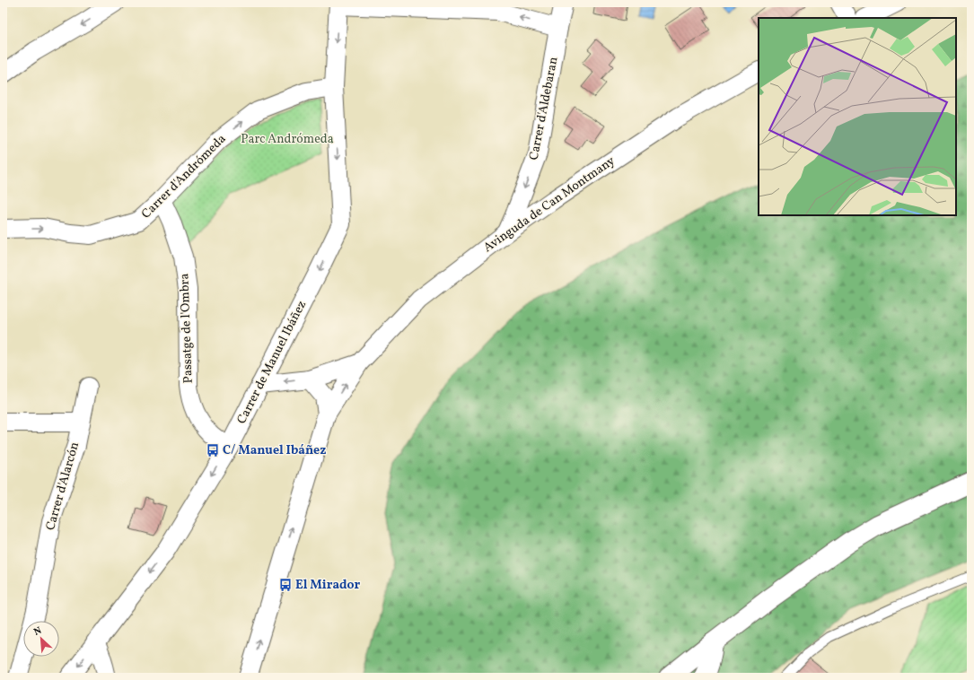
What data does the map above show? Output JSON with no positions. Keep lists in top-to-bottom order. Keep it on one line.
{"streets":{"street":["Carrer d'Aldebaran","Carrer d'Andrómeda","Avinguda de Can Montmany","Passatge de l'Ombra","Carrer de Manuel Ibáñez","Carrer d'Alarcón"]},"crossings":[["Carrer d'Aldebaran","Avinguda de Can Montmany"],["Carrer d'Andrómeda","Passatge de l'Ombra"],["Carrer d'Andrómeda","Carrer de Manuel Ibáñez"],["Avinguda de Can Montmany","Carrer de Manuel Ibáñez"],["Passatge de l'Ombra","Carrer de Manuel Ibáñez"]],"one_way":["Carrer d'Aldebaran","Carrer d'Andrómeda","Carrer de Manuel Ibáñez"],"parks":["Parc Andrómeda"],"places":{"bus stop":["C/ Manuel Ibáñez","El Mirador"]},"north":"top left"}
